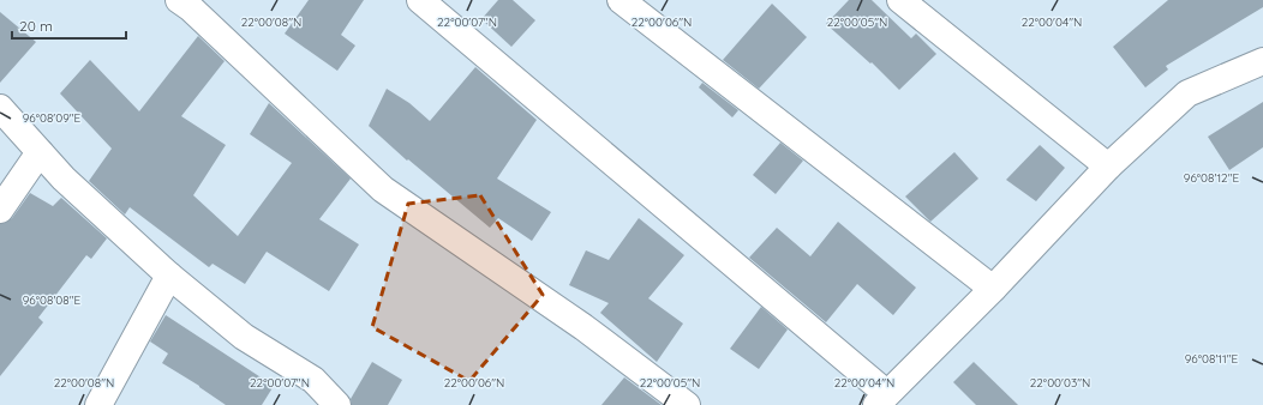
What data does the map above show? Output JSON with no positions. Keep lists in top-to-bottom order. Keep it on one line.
{"scale_bar":"20 m","coordinates":["22°00'08\"N","22°00'07\"N","22°00'06\"N","22°00'05\"N","22°00'04\"N","96°08'09\"E","96°08'12\"E","96°08'08\"E","96°08'11\"E","22°00'03\"N"]}
